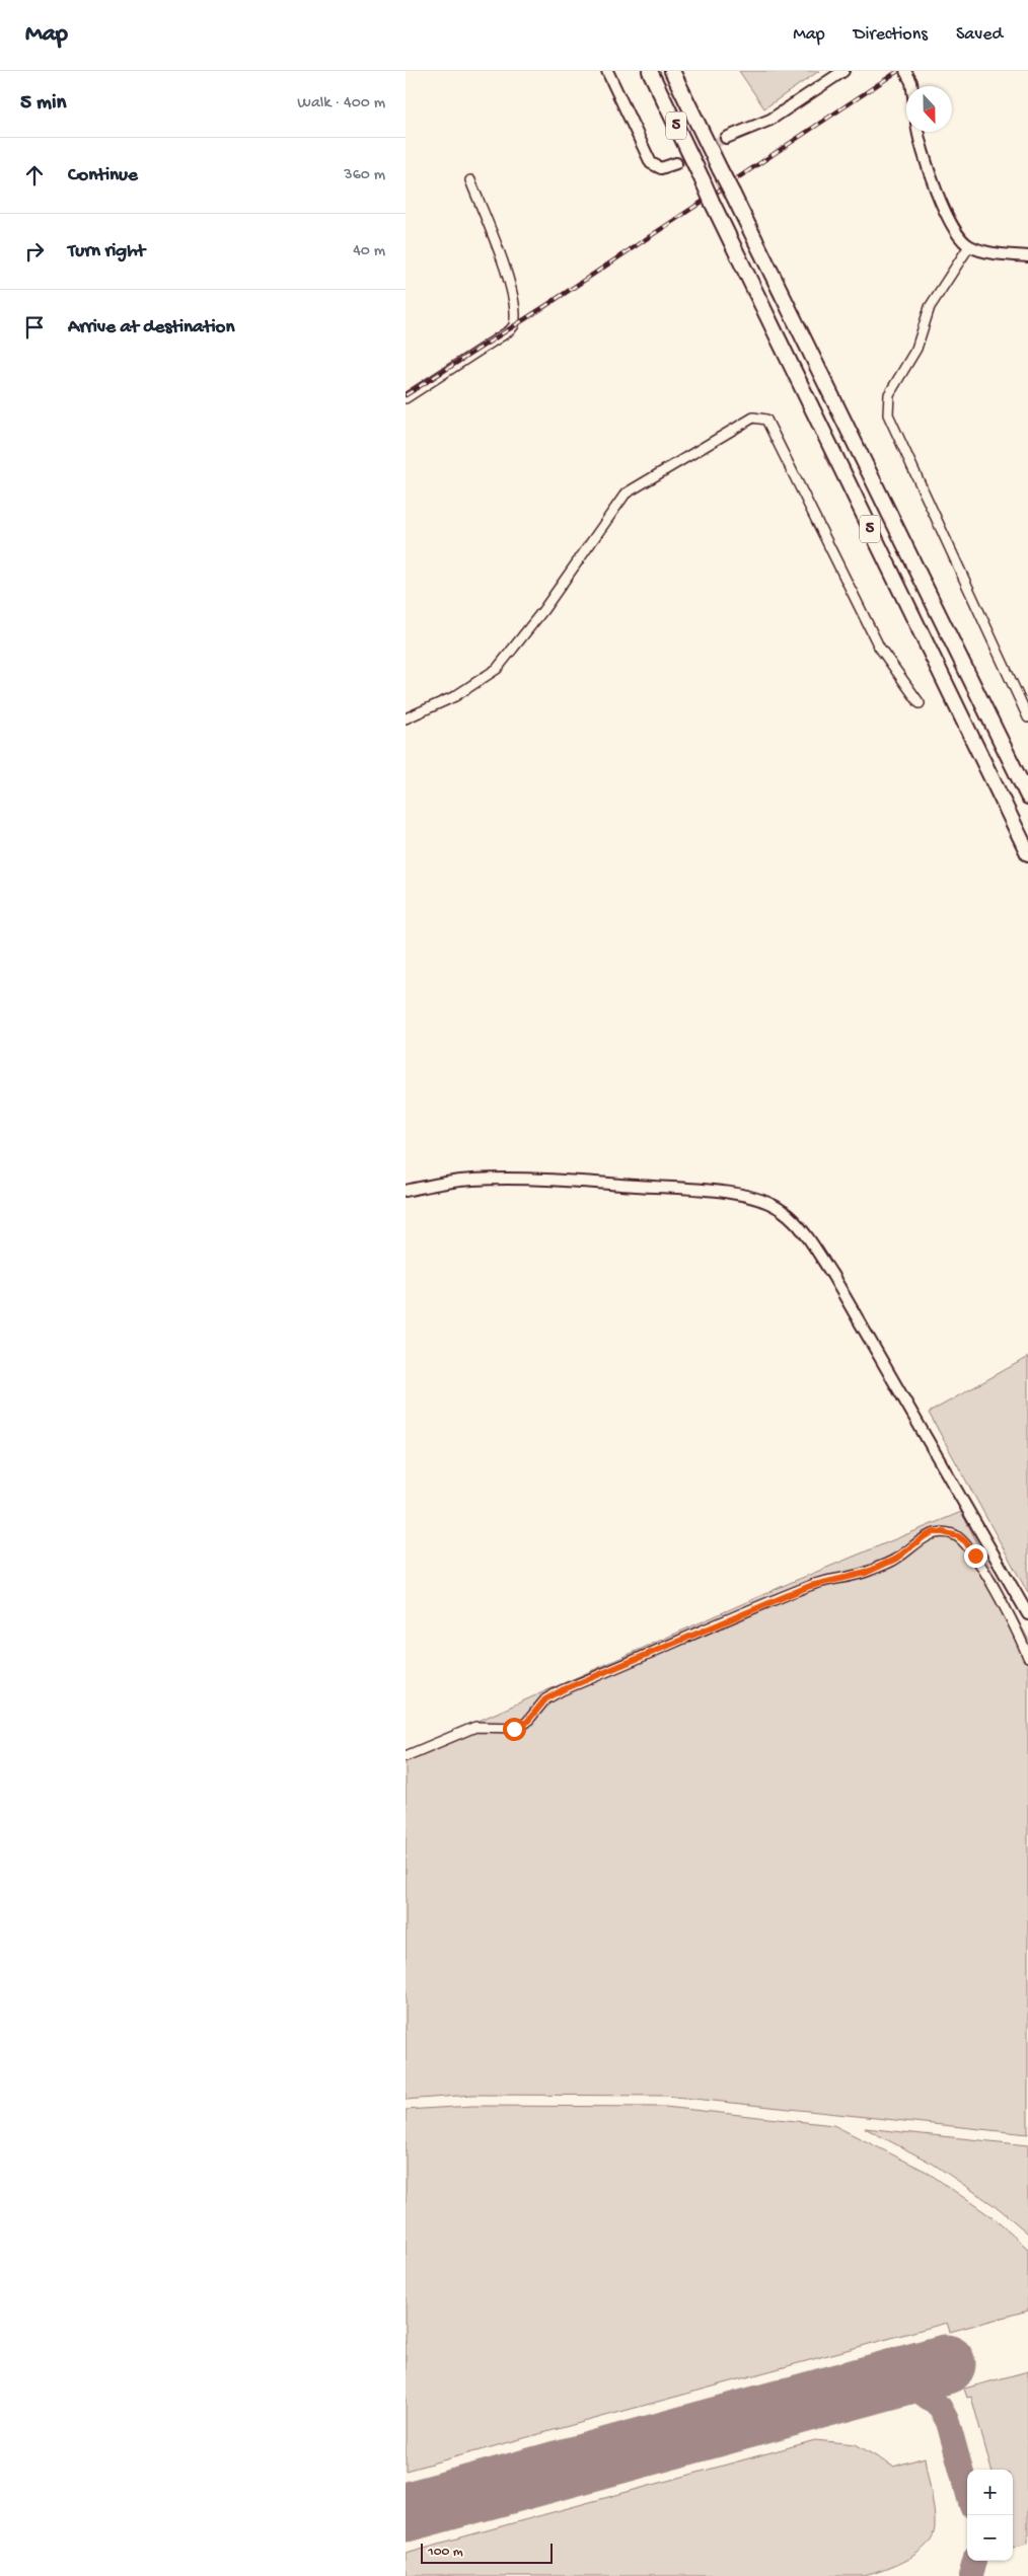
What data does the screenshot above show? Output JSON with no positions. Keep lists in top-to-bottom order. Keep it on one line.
{"streets":{"highway":["5"]},"scale_bar":"100 m","north":"bottom","page":{"header":"Map","nav":["Map","Directions","Saved"],"heading":["5 min","Walk · 400 m"],"list":[["Continue","360 m"],["Turn right","40 m"],"Arrive at destination"],"map_buttons":["+","−"],"scale":"100 m"}}
